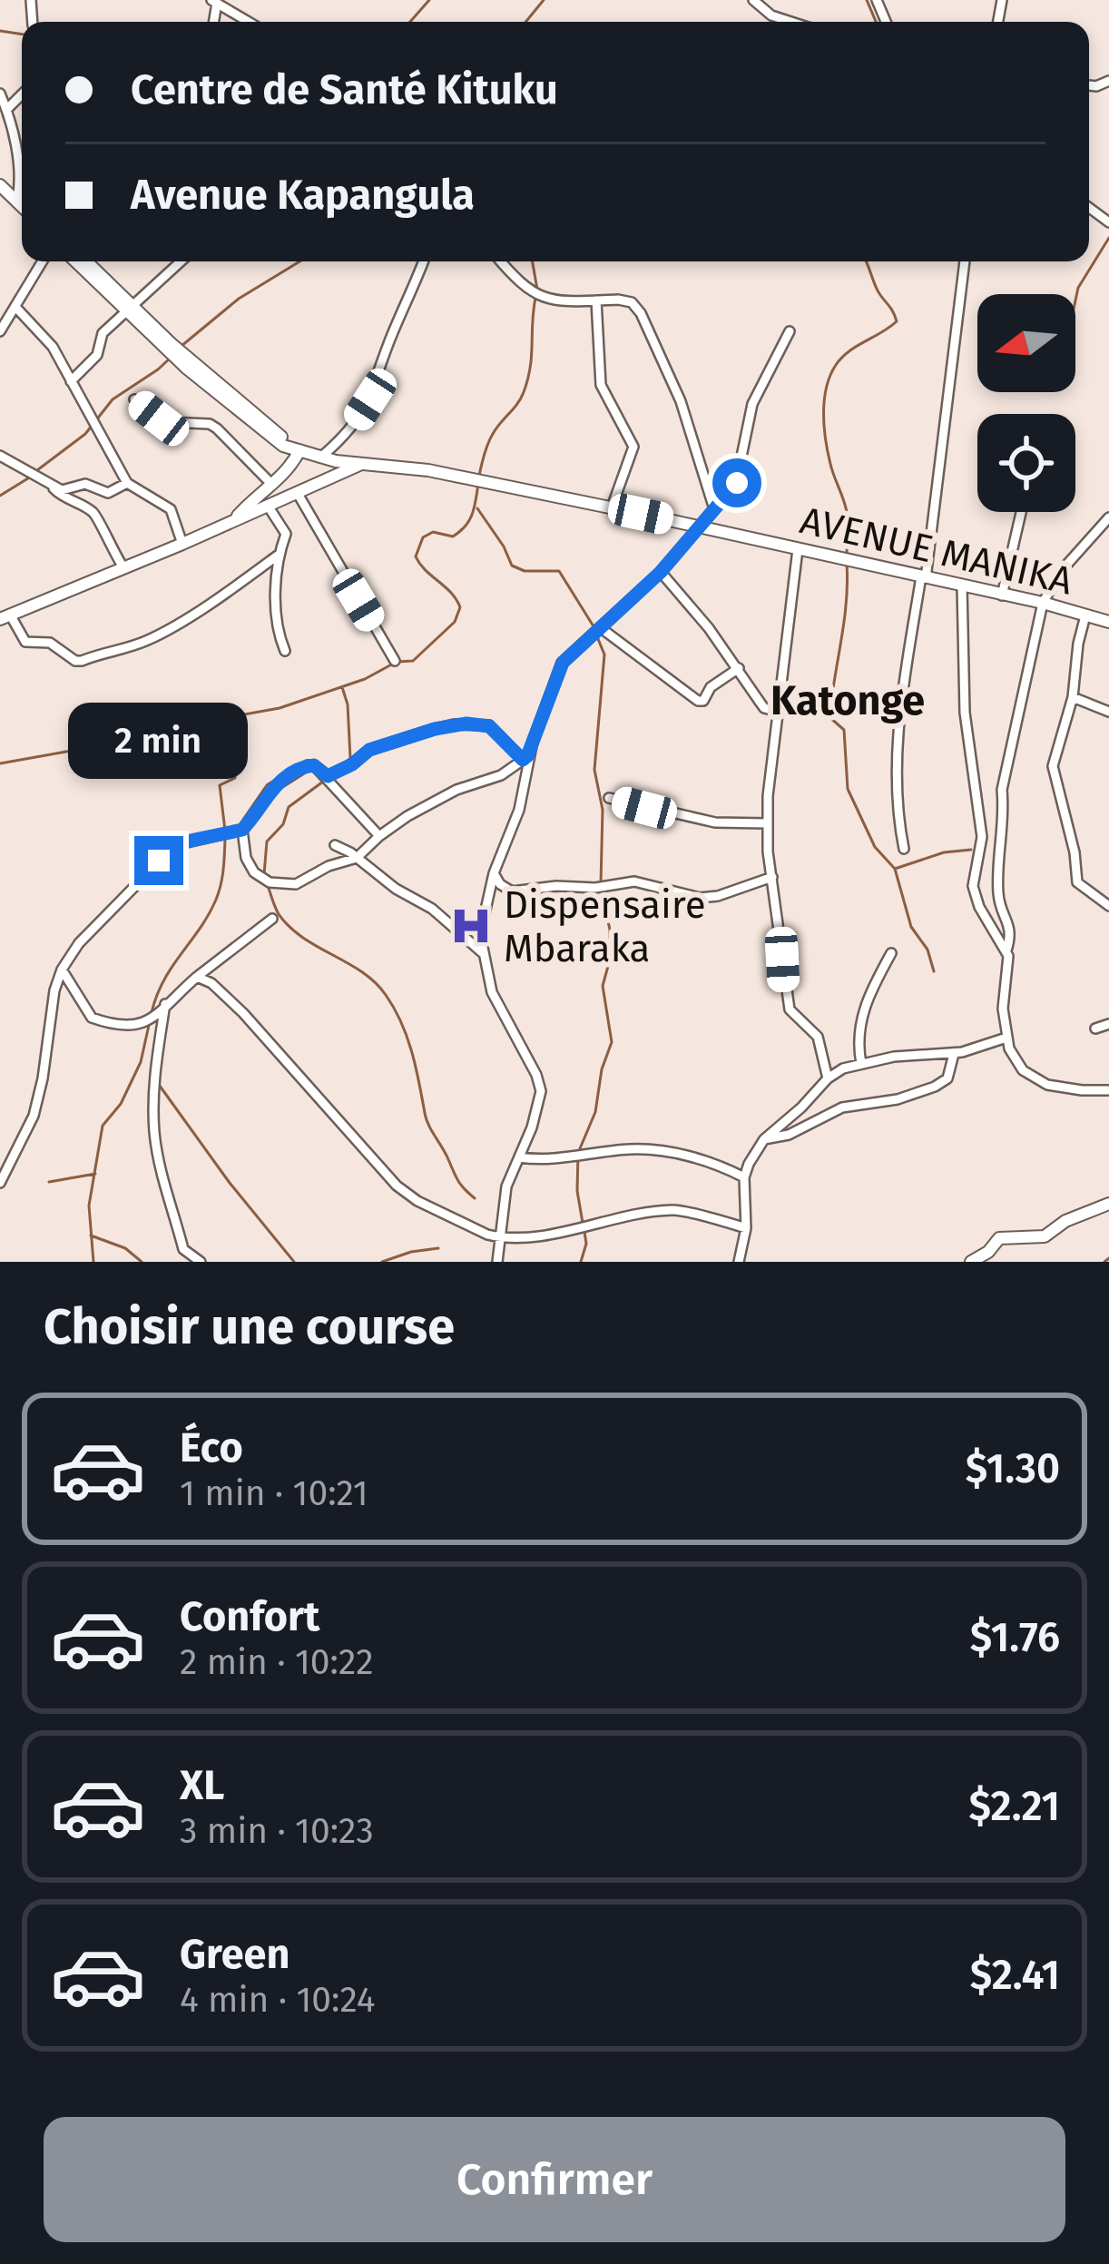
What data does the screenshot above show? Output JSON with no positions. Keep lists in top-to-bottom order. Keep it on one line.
{"streets":{"street":["AVENUE MANIKA"]},"districts":["Katonge"],"places":{"hospital":["Dispensaire Mbaraka"]},"north":"left","page":{"banner":["Centre de Santé Kituku","Avenue Kapangula"],"bubble":"2 min","heading":"Choisir une course","list":[{"name":"Éco","note":"1 min · 10:21","value":"$1.30"},{"name":"Confort","note":"2 min · 10:22","value":"$1.76"},{"name":"XL","note":"3 min · 10:23","value":"$2.21"},{"name":"Green","note":"4 min · 10:24","value":"$2.41"}],"buttons":"Confirmer"}}
